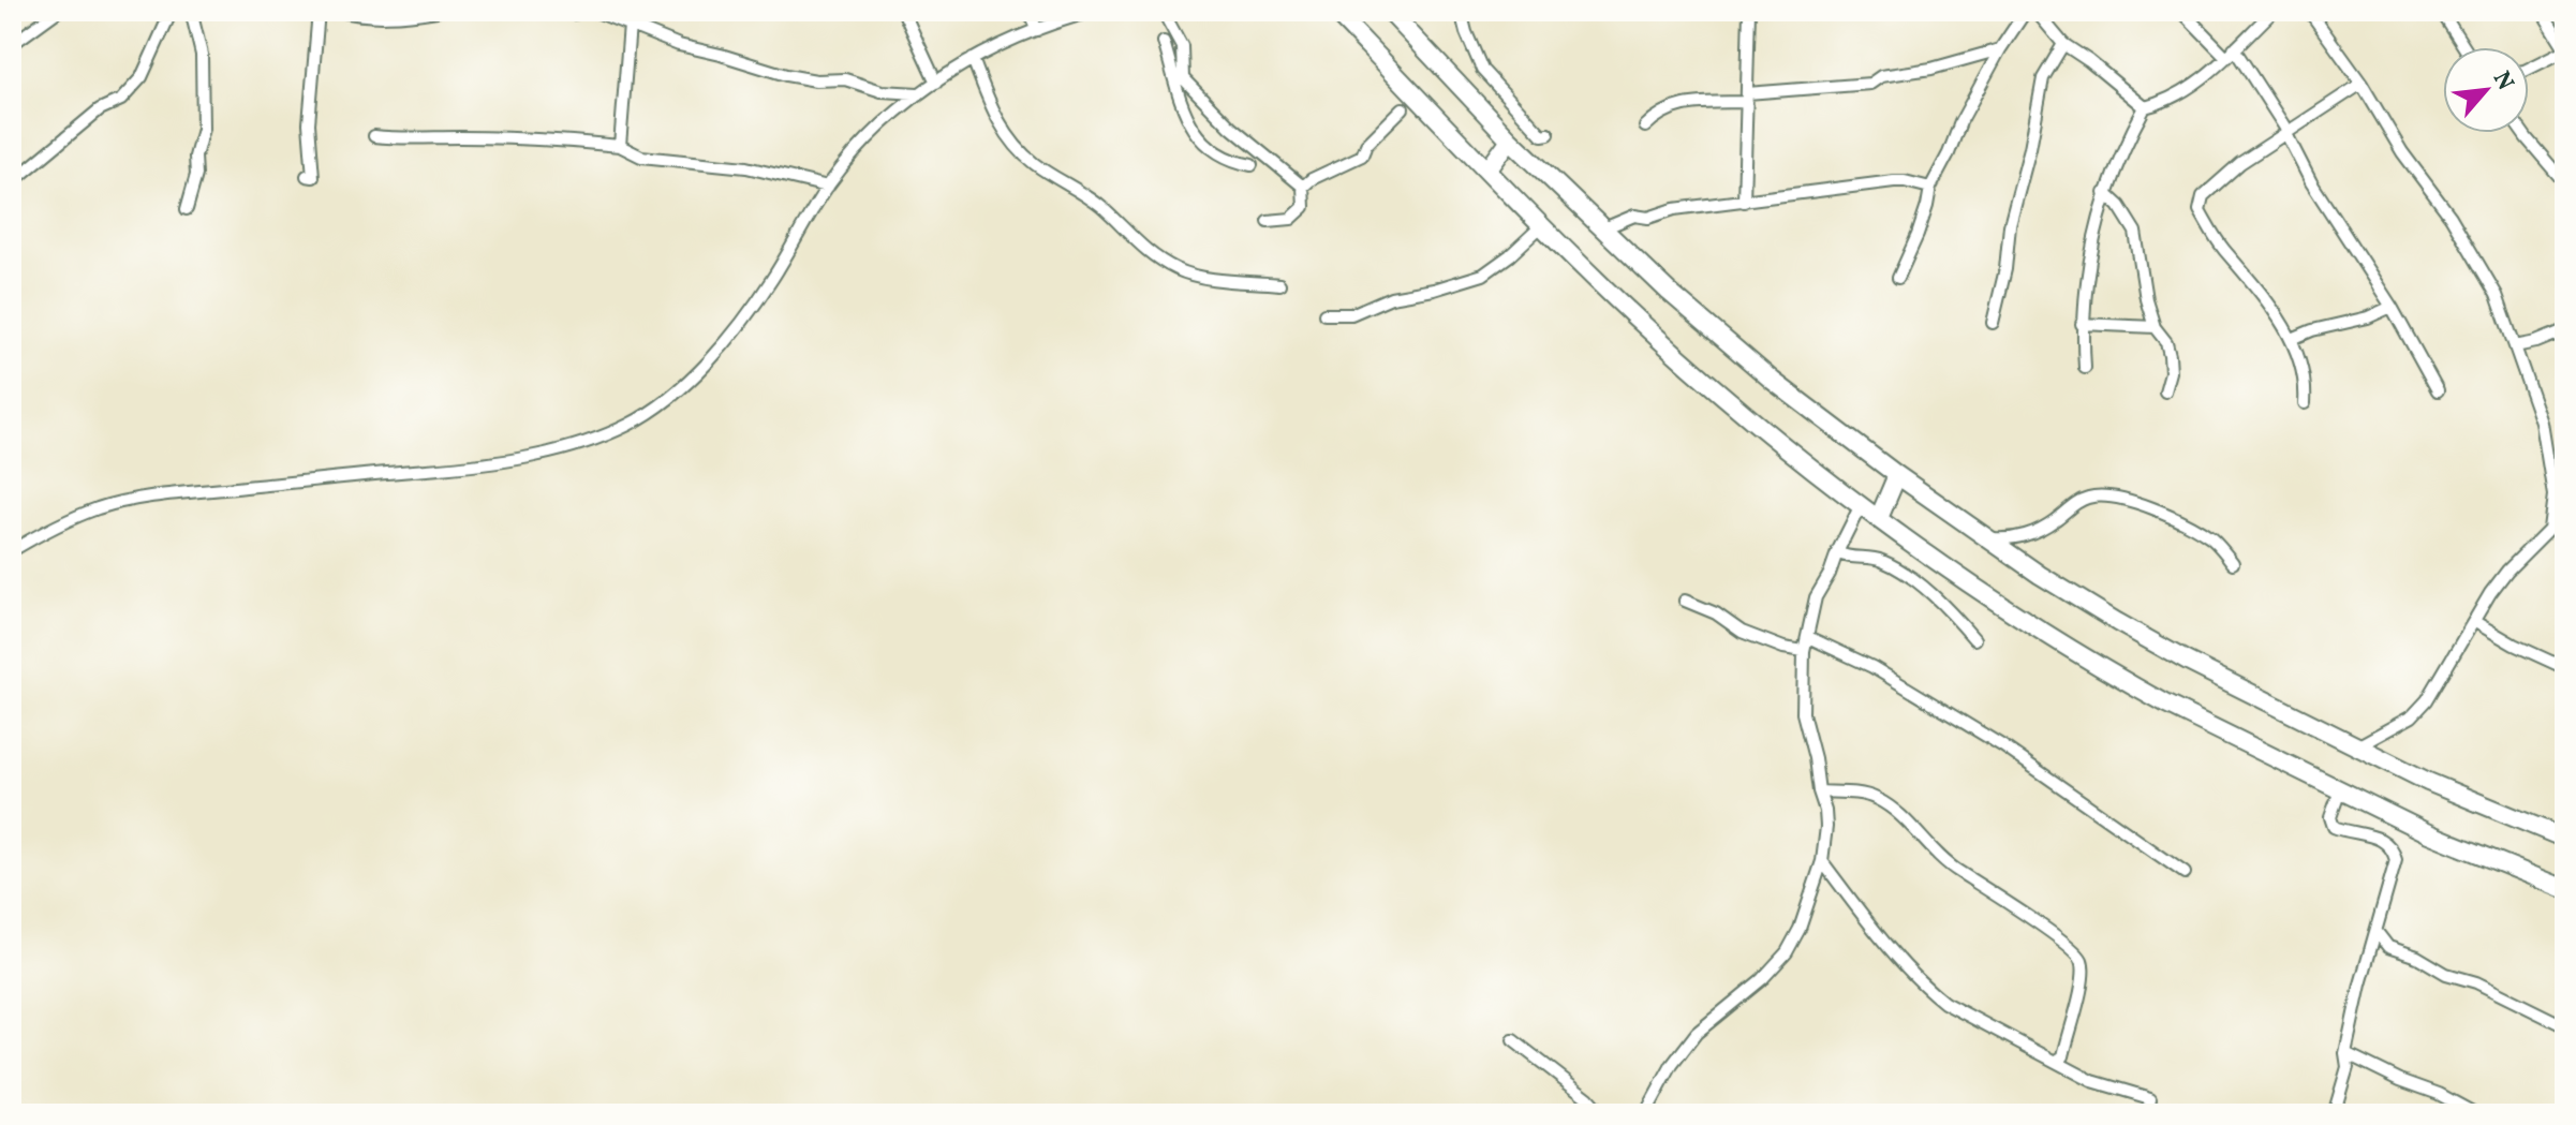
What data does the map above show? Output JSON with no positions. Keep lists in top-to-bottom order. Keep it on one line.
{"north":"top right"}
